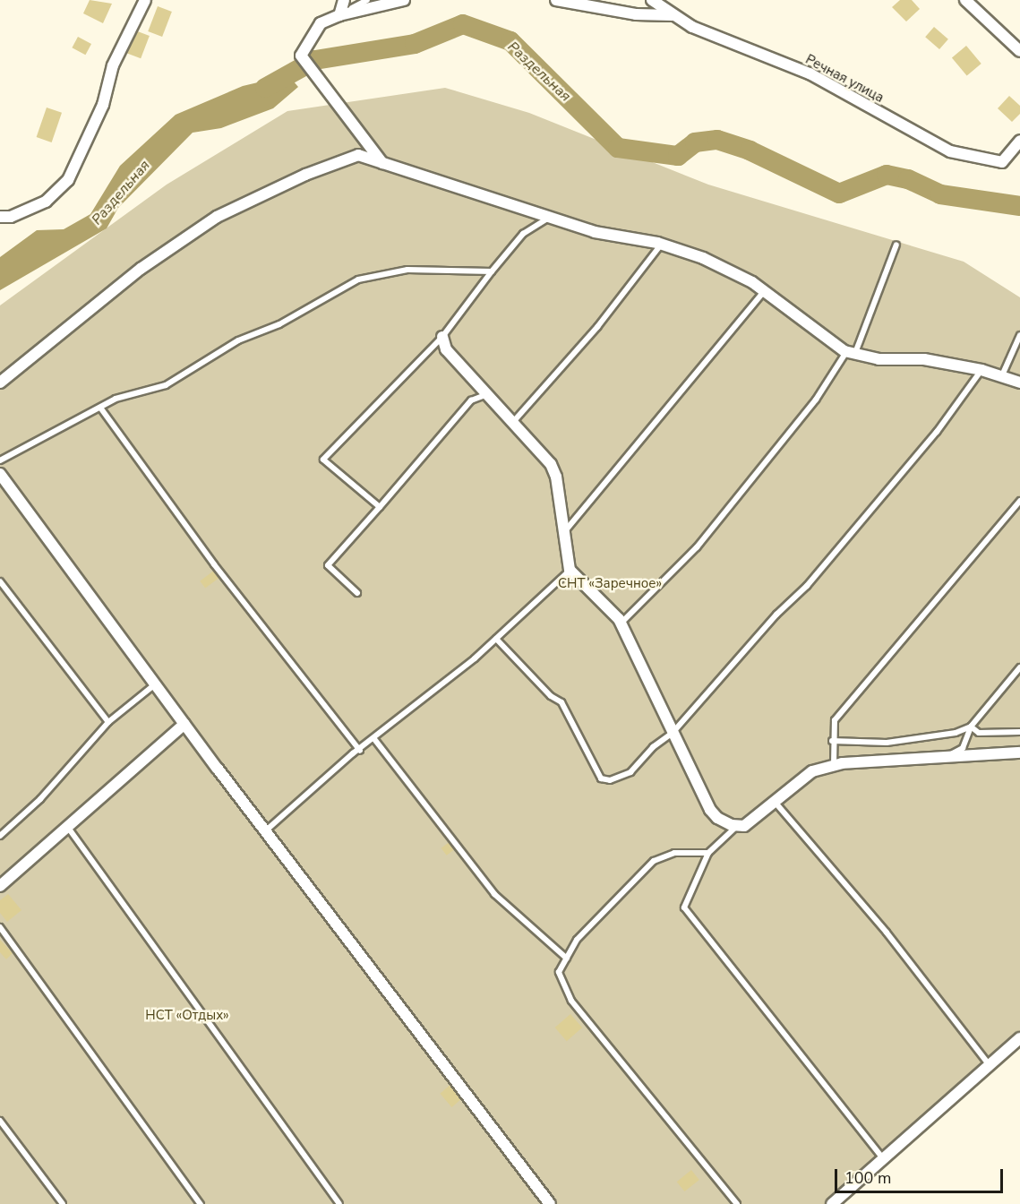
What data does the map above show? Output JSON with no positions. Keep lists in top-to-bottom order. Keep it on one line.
{"streets":{"street":["Речная улица"]},"water":["Раздельная"],"parks":["СНТ «Заречное»","НСТ «Отдых»"],"scale_bar":"100 m"}
